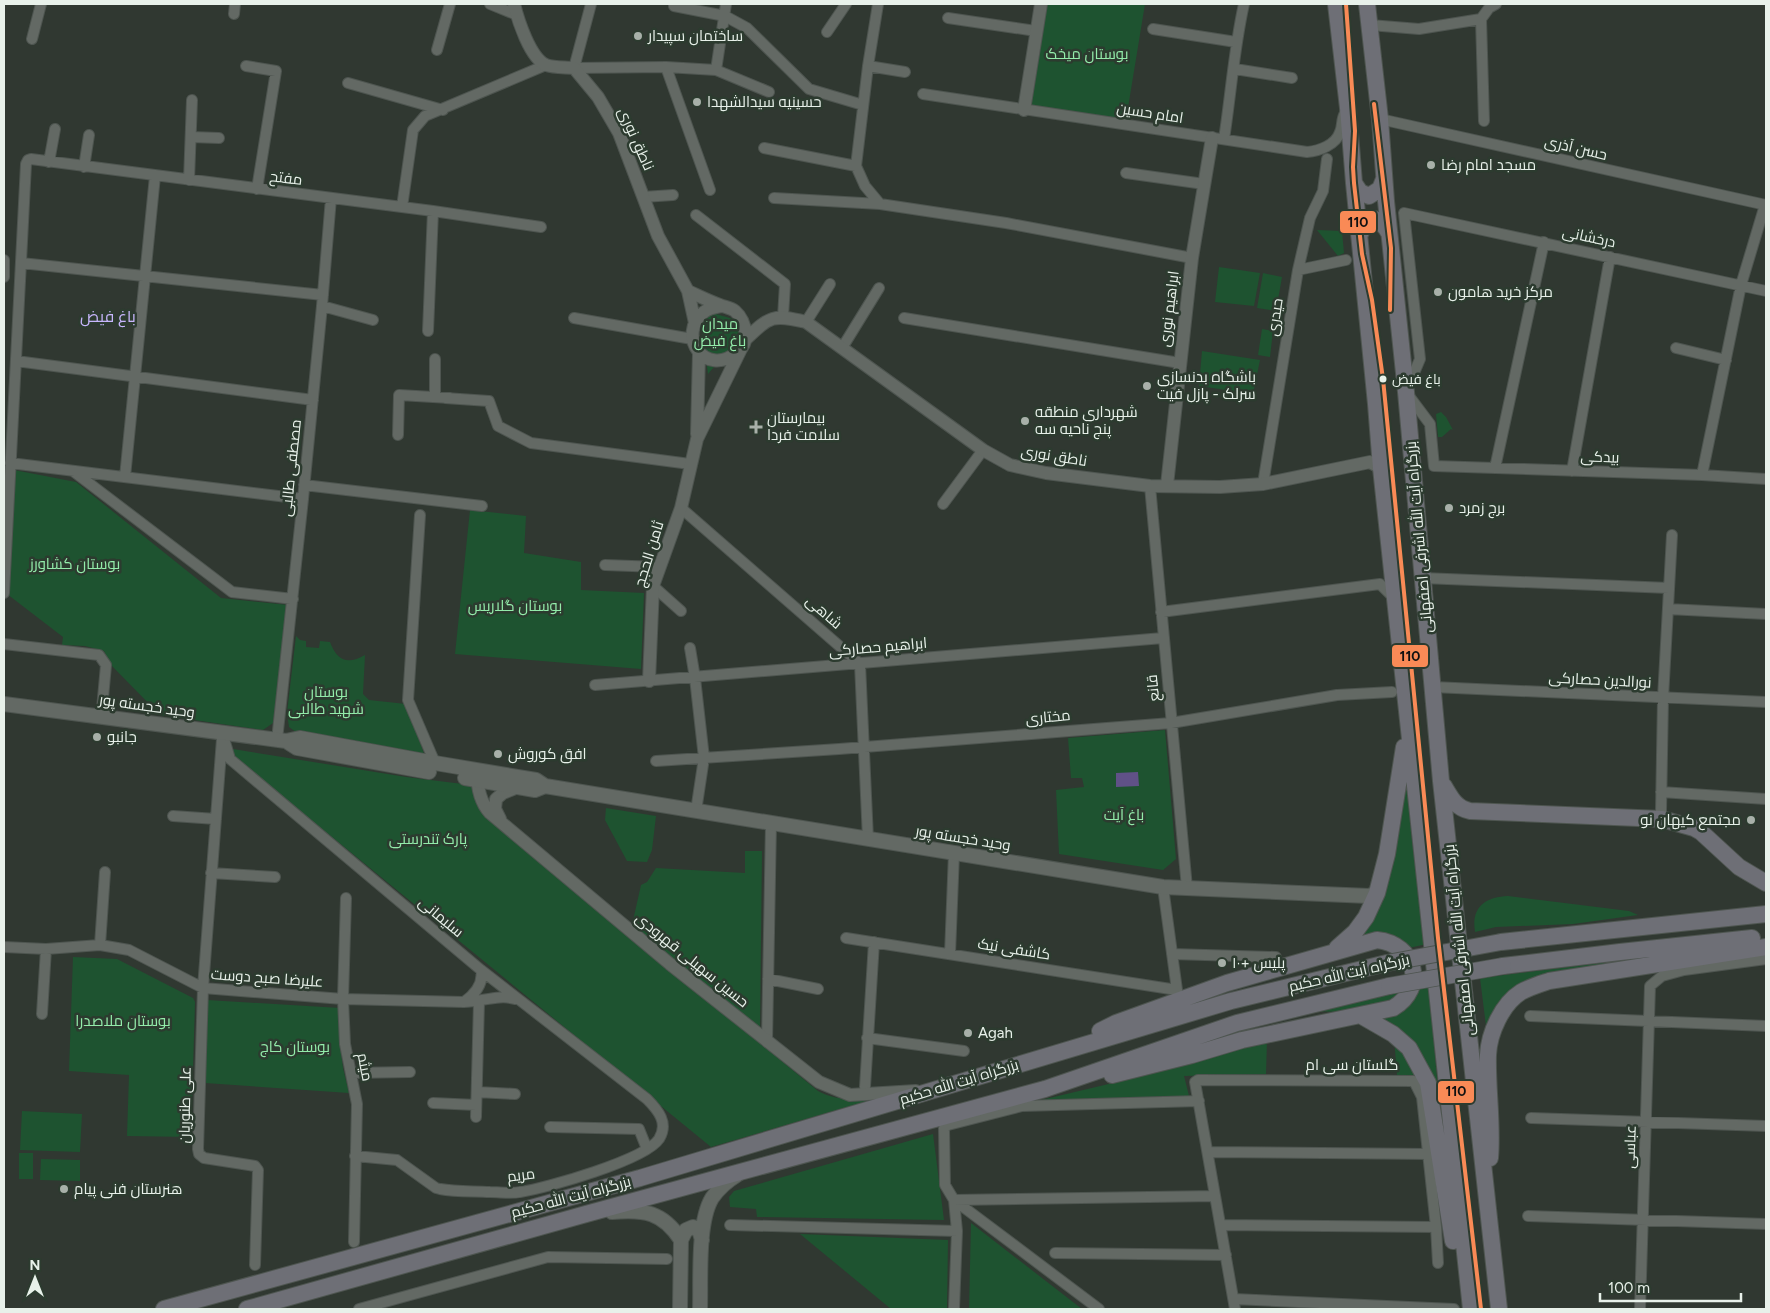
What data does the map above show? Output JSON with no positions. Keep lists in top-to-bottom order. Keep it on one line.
{"streets":{"highway":["بزرگراه آیت الله اشرفی اصفهانی","بزرگراه آیت الله حکیم"],"main road":["وحید خجسته پور"],"street":["امام حسین","ناطق نوری","حسن آذری","مفتح","درخشانی","ابراهیم نوری","حیدری","بیدکی","مصطفی طالبی","ثامن الحجج","شاهی","ابراهیم حصارکی","نورالدین حصارکی","قانع","مختاری","سلیمانی","کاشفی نیک","حسین سهیلی قهرودی","علیرضا صبح دوست","گلستان سی ام","میثم","علی طنوریان","عباسی","مریم"]},"crossings":[["امام حسین","ابراهیم نوری"],["امام حسین","بزرگراه آیت الله اشرفی اصفهانی"],["ناطق نوری","ابراهیم نوری"],["ناطق نوری","حیدری"],["ناطق نوری","بزرگراه آیت الله اشرفی اصفهانی"],["ناطق نوری","قانع"],["حسن آذری","بزرگراه آیت الله اشرفی اصفهانی"],["مفتح","مصطفی طالبی"],["درخشانی","بیدکی"],["درخشانی","بزرگراه آیت الله اشرفی اصفهانی"],["بیدکی","بزرگراه آیت الله اشرفی اصفهانی"],["مصطفی طالبی","وحید خجسته پور"],["بزرگراه آیت الله اشرفی اصفهانی","نورالدین حصارکی"],["ثامن الحجج","شاهی"],["ثامن الحجج","ابراهیم حصارکی"],["شاهی","ابراهیم حصارکی"],["ابراهیم حصارکی","قانع"],["قانع","وحید خجسته پور"],["قانع","مختاری"],["وحید خجسته پور","سلیمانی"],["وحید خجسته پور","حسین سهیلی قهرودی"],["سلیمانی","علیرضا صبح دوست"],["سلیمانی","مریم"],["حسین سهیلی قهرودی","بزرگراه آیت الله حکیم"],["علیرضا صبح دوست","میثم"],["علیرضا صبح دوست","علی طنوریان"],["میثم","مریم"]],"districts":["باغ فیض"],"parks":["بوستان میخک","میدان باغ فیض","بوستان کشاورز","بوستان گلاریس","بوستان شهید طالبی","باغ آیت","پارک تندرستی","بوستان ملاصدرا","بوستان کاج"],"places":{"other":["ساختمان سپیدار","حسینیه سیدالشهدا","مسجد امام رضا","مرکز خرید هامون","باغ فیض","باشگاه بدنسازی سرلک - پازل فیت","شهرداری منطقه پنج ناحیه سه","برج زمرد","جانبو","افق کوروش","مجتمع کیهان نو","پلیس +۱۰","Agah","هنرستان فنی پیام"],"health":["بیمارستان سلامت فردا"]},"lines":["transit line 110"],"scale_bar":"100 m","north":"top"}
